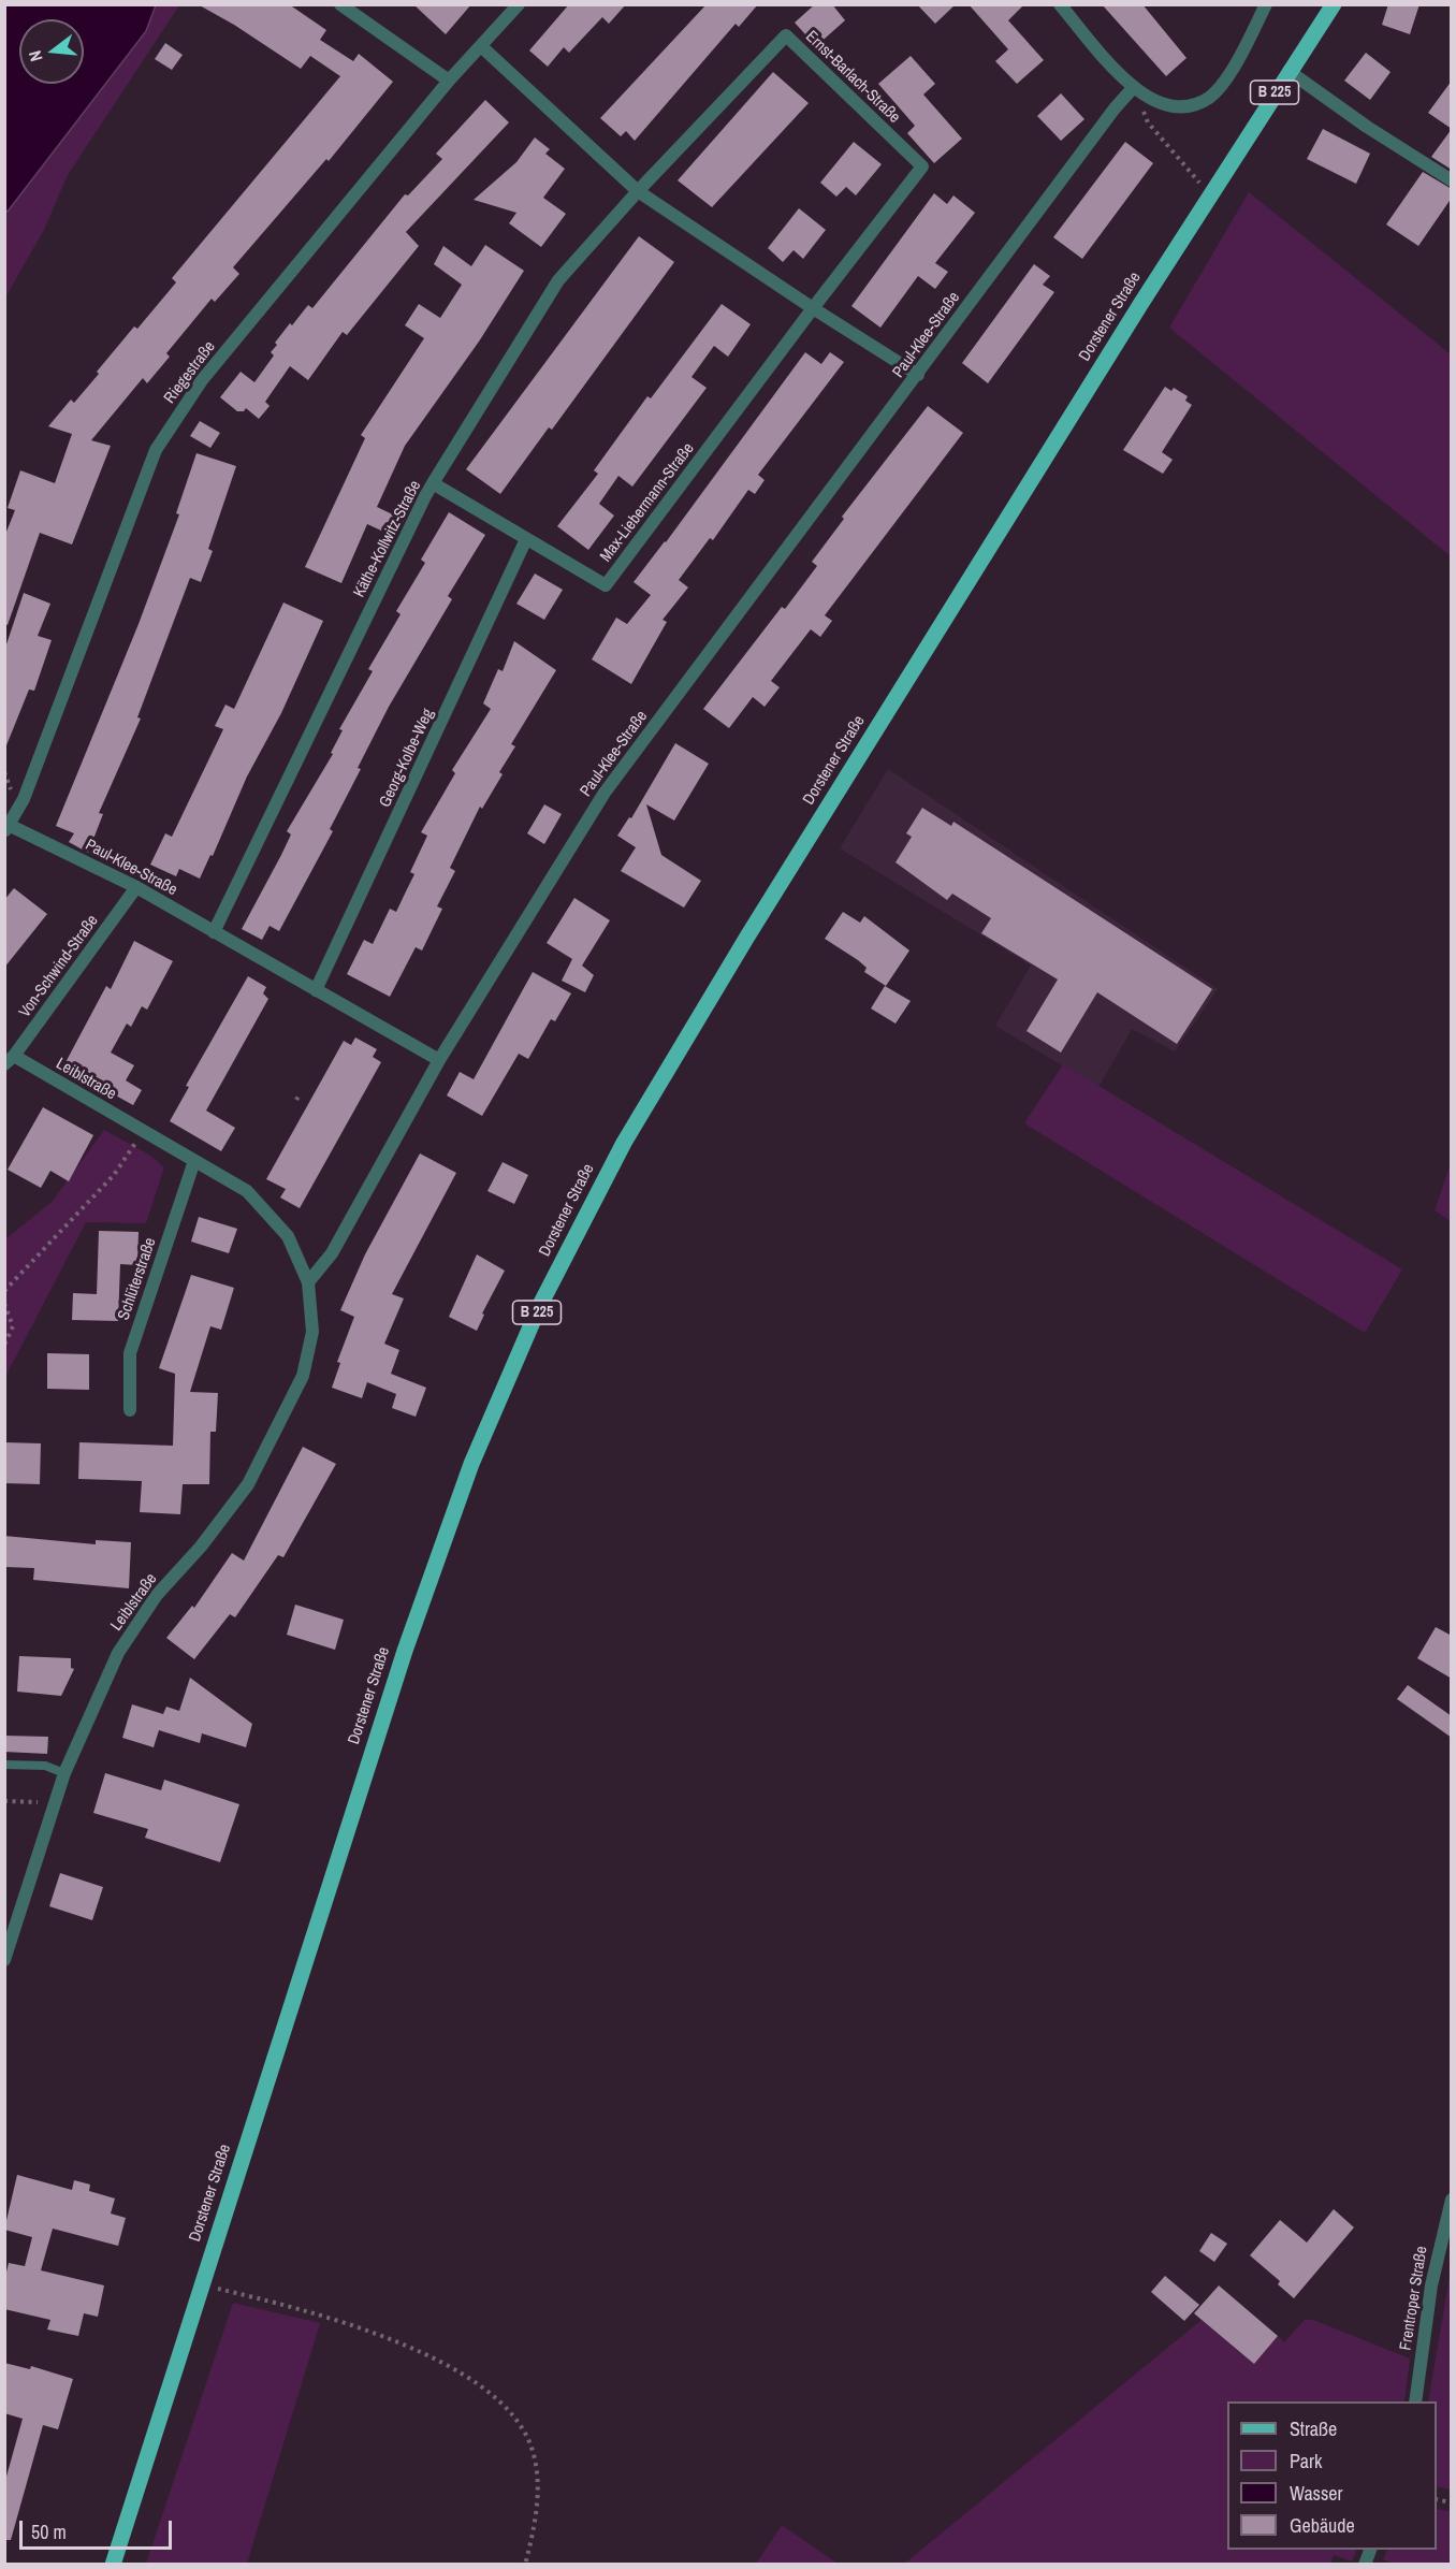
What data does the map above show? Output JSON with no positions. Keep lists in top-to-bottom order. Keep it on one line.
{"streets":{"main road":["B 225","Dorstener Straße"],"street":["Ernst-Barlach-Straße","Paul-Klee-Straße","Riegestraße","Max-Liebermann-Straße","Käthe-Kollwitz-Straße","Georg-Kolbe-Weg","Von-Schwind-Straße","Leiblstraße","Schlüterstraße","Frentroper Straße"]},"crossings":[["Ernst-Barlach-Straße","Max-Liebermann-Straße"],["Ernst-Barlach-Straße","Käthe-Kollwitz-Straße"],["Paul-Klee-Straße","Riegestraße"],["Paul-Klee-Straße","Käthe-Kollwitz-Straße"],["Paul-Klee-Straße","Georg-Kolbe-Weg"],["Paul-Klee-Straße","Von-Schwind-Straße"],["Max-Liebermann-Straße","Käthe-Kollwitz-Straße"],["Max-Liebermann-Straße","Georg-Kolbe-Weg"],["Von-Schwind-Straße","Leiblstraße"],["Leiblstraße","Schlüterstraße"]],"legend":["Straße","Park","Wasser","Gebäude"],"scale_bar":"50 m","north":"left"}
